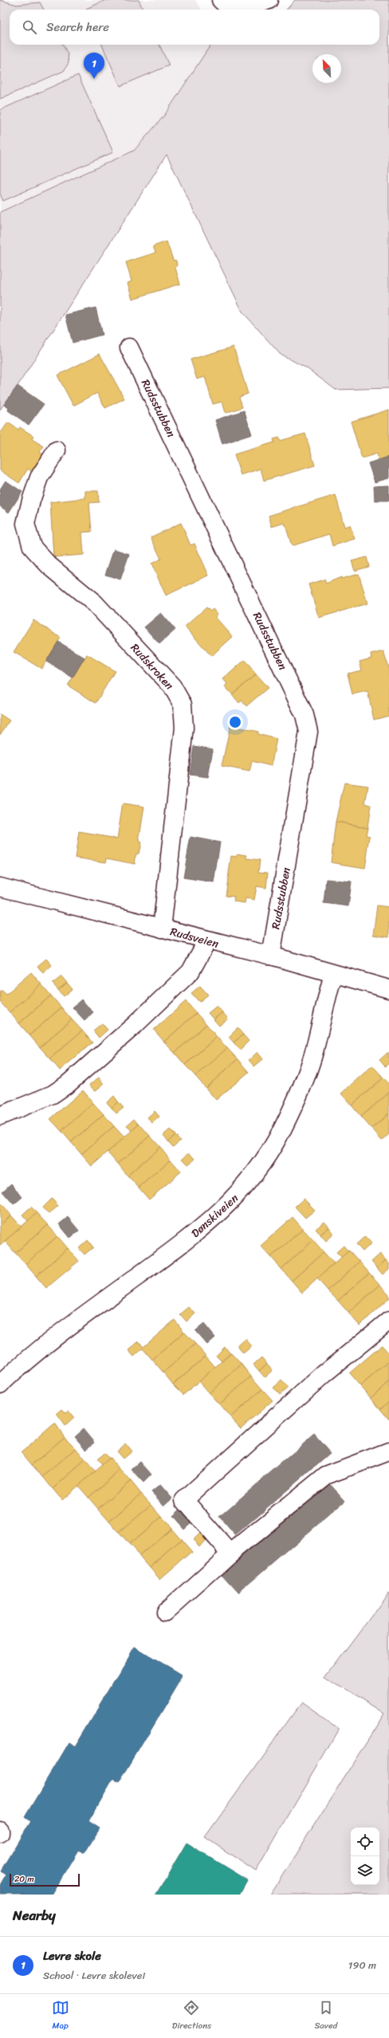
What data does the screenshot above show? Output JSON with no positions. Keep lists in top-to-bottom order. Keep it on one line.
{"streets":{"street":["Rudsstubben","Rudskroken","Rudsveien","Dønskiveien"]},"crossings":[["Rudsstubben","Rudsveien"],["Rudskroken","Rudsveien"],["Rudsveien","Dønskiveien"]],"scale_bar":"20 m","north":"top left","page":{"search":"Search here","pins":"1","scale":"20 m","heading":"Nearby","list":[{"mark":"1","name":"Levre skole","note":"School · Levre skolevei","value":"190 m"}],"nav":["Map","Directions","Saved"]}}
